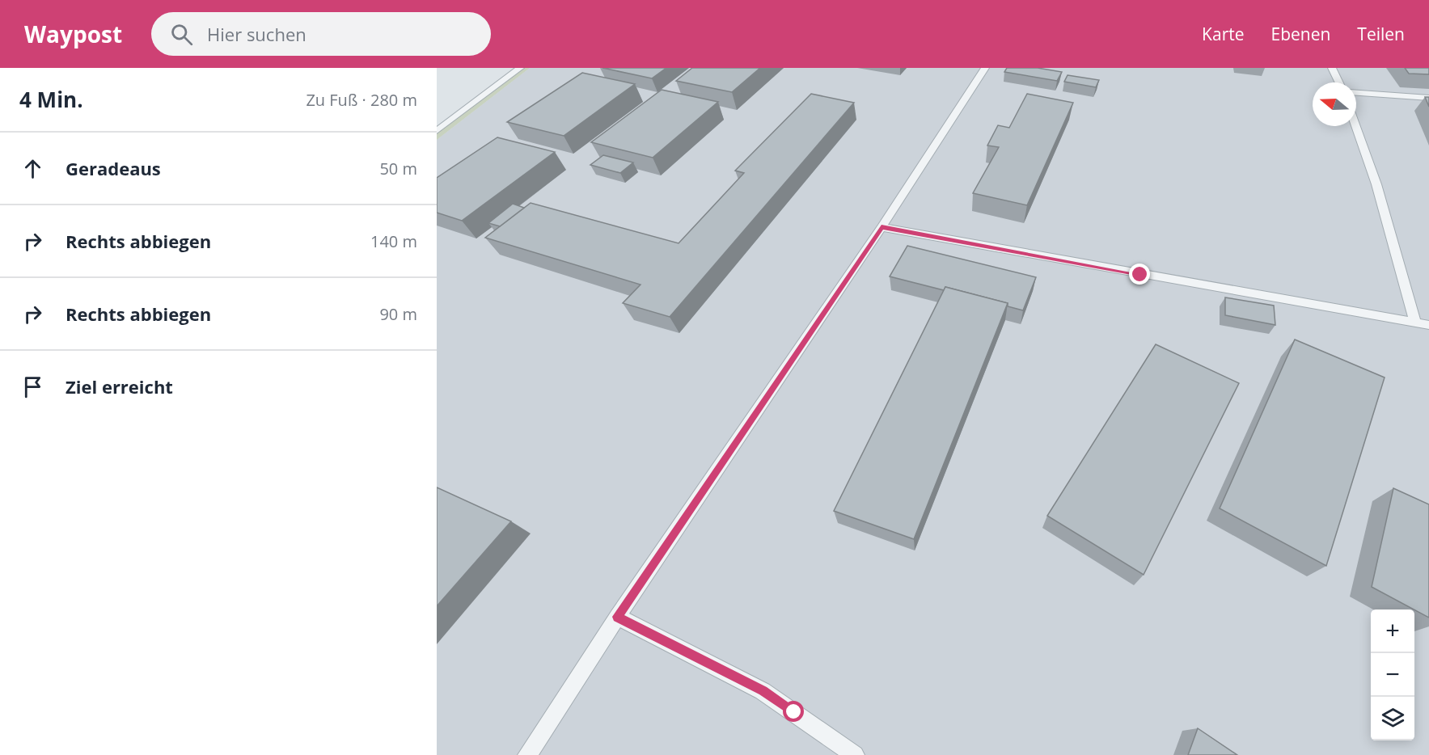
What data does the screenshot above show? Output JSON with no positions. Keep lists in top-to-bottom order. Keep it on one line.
{"north":"left","page":{"header":"Waypost","search":"Hier suchen","nav":["Karte","Ebenen","Teilen"],"heading":["4 Min.","Zu Fuß · 280 m"],"list":[["Geradeaus","50 m"],["Rechts abbiegen","140 m"],["Rechts abbiegen","90 m"],"Ziel erreicht"],"map_buttons":["+","−"]}}
